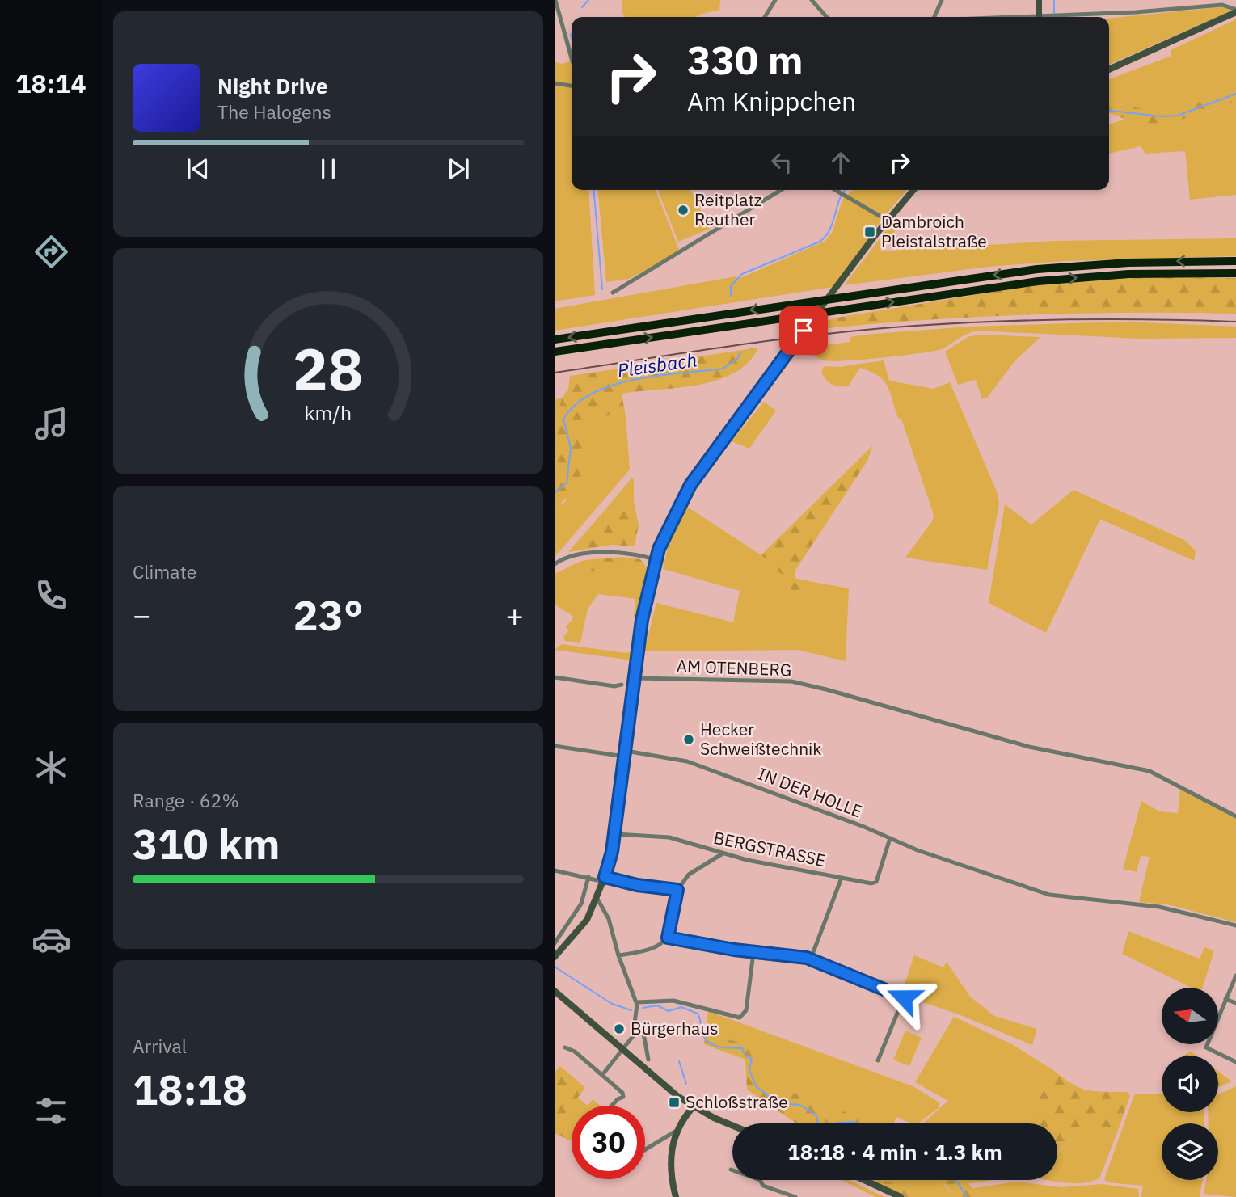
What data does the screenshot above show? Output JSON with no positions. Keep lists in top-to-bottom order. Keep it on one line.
{"streets":{"street":["AM OTENBERG","IN DER HOLLE","BERGSTRASSE"]},"crossings":[["IN DER HOLLE","BERGSTRASSE"]],"water":["Pleisbach"],"places":{"other":["Reitplatz Reuther","Hecker Schweißtechnik","Bürgerhaus"],"transit":["Dambroich Pleistalstraße","Schloßstraße"]},"north":"left","page":{"tabs":"18:14","turn":["330 m","Am Knippchen"],"song":["Night Drive","The Halogens"],"tile":["Climate",["Range · 62%","310 km"],["Arrival","18:18"]],"heat":["−","23°","+"],"limit":"30","trip":"18:18 · 4 min · 1.3 km","gauge":["28","km/h"]}}
